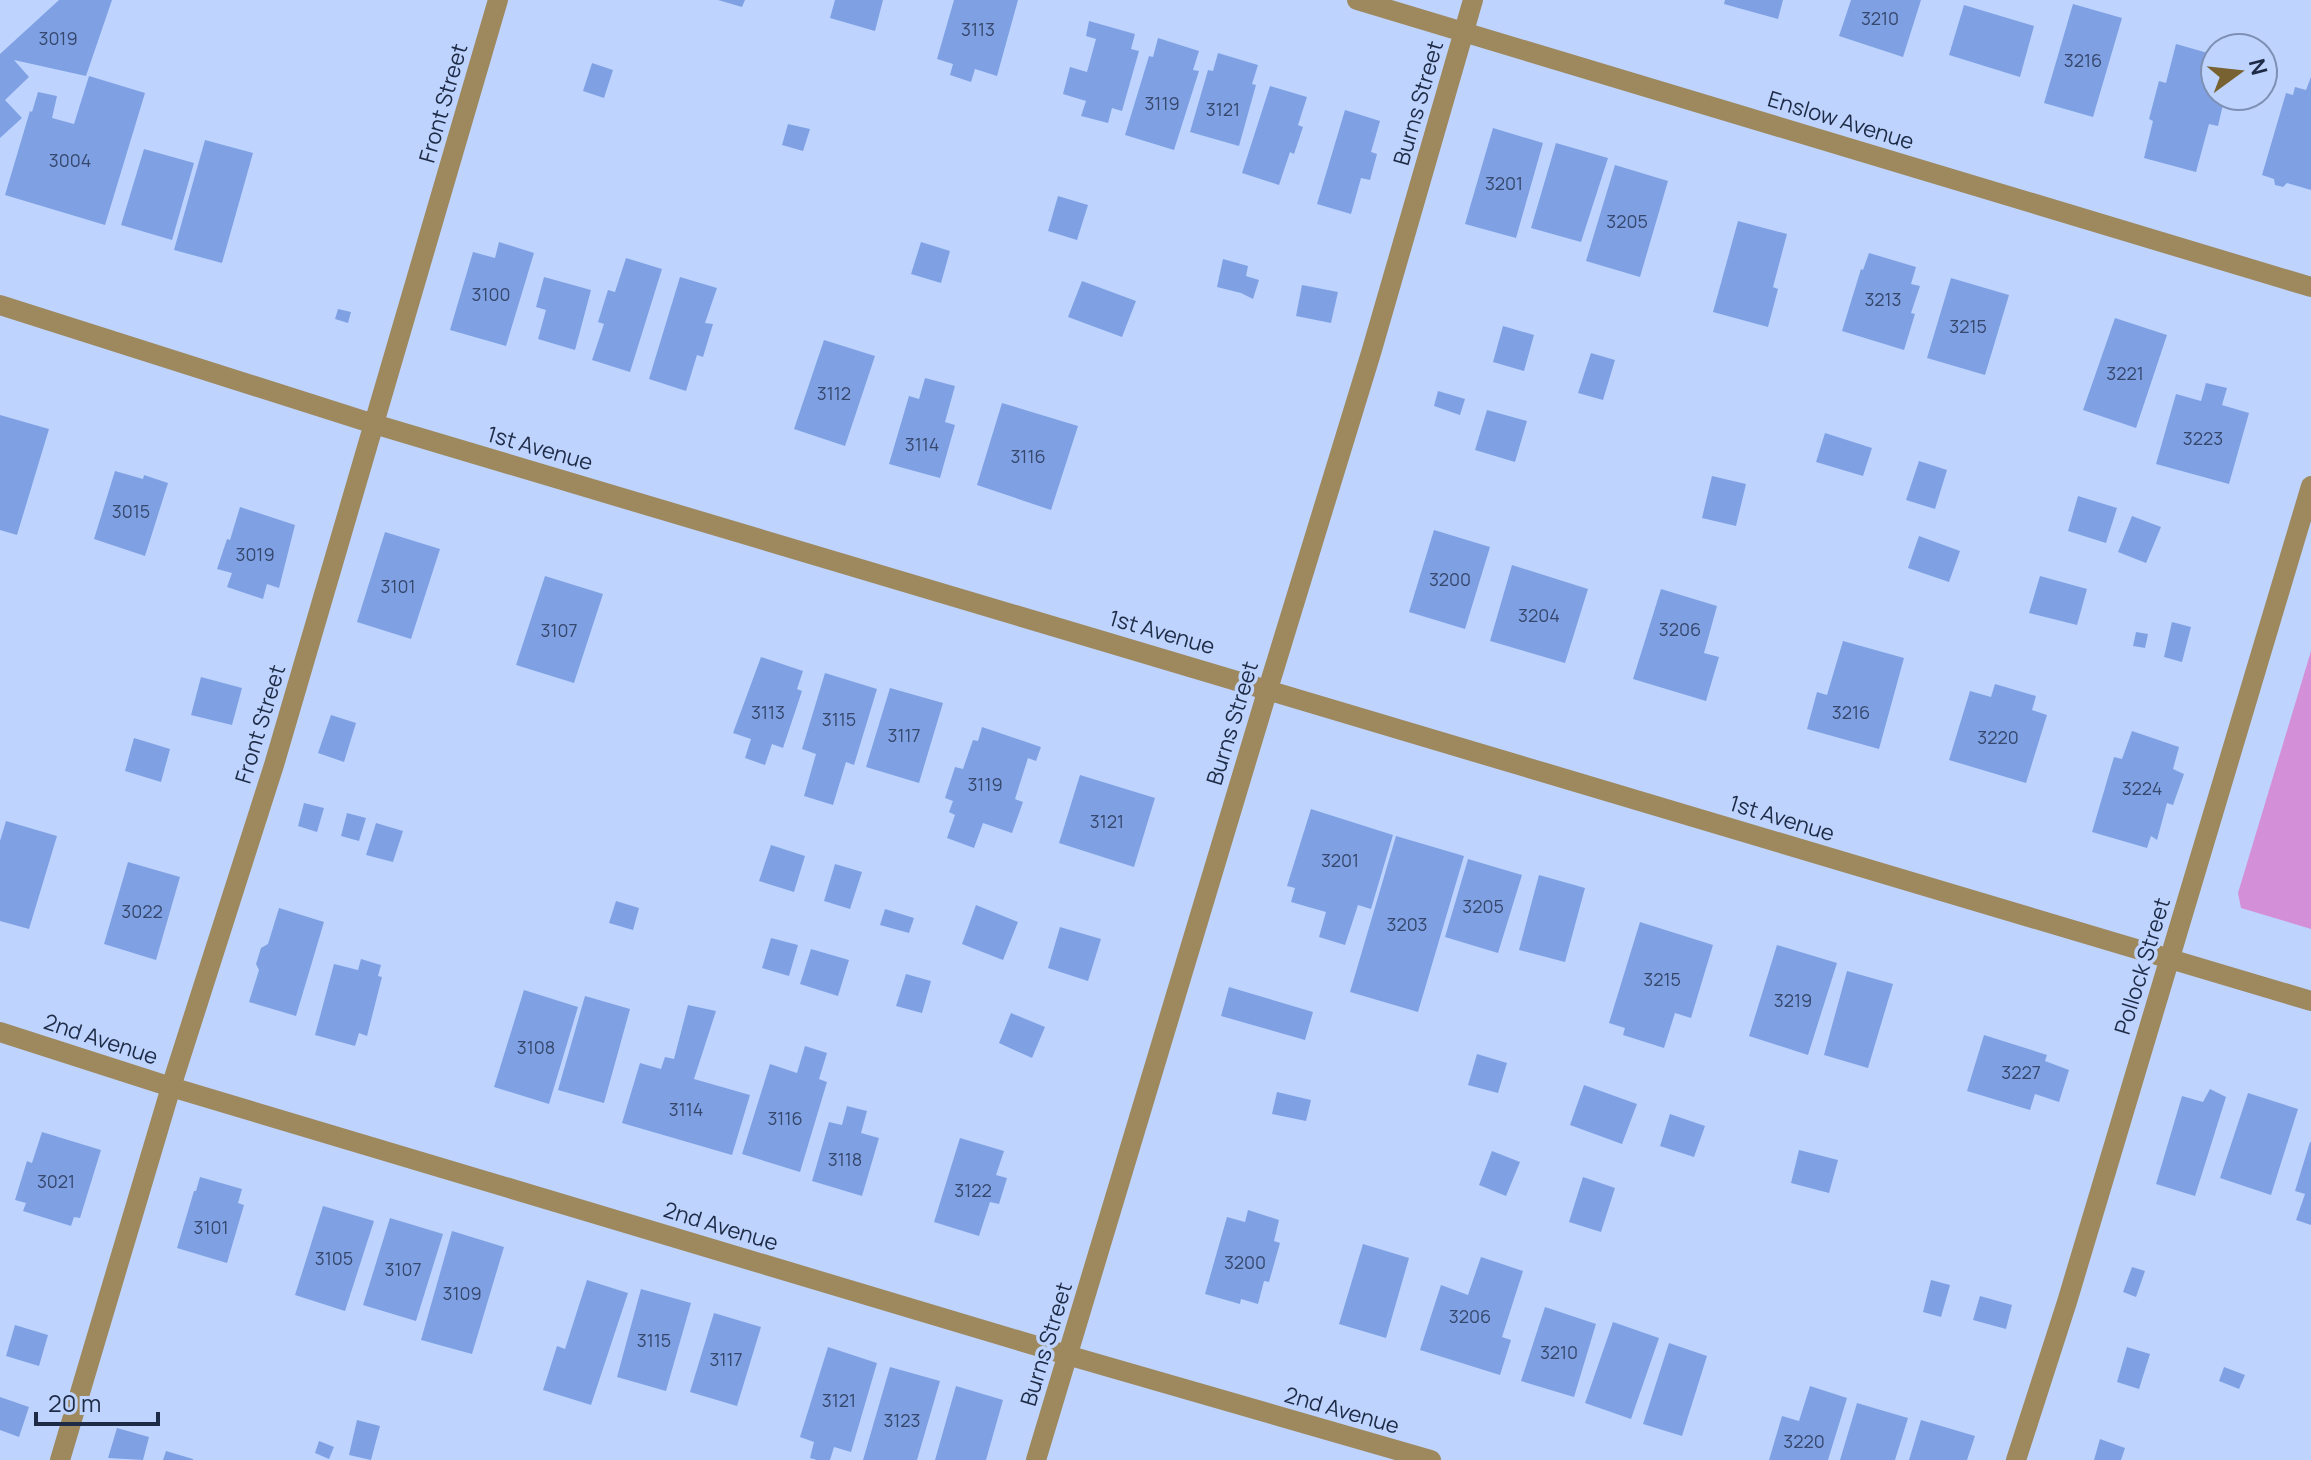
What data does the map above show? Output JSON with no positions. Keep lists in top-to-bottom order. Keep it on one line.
{"streets":{"street":["Front Street","Burns Street","Enslow Avenue","1st Avenue","Pollock Street","2nd Avenue"]},"crossings":[["Front Street","1st Avenue"],["Front Street","2nd Avenue"],["Burns Street","Enslow Avenue"],["Burns Street","1st Avenue"],["Burns Street","2nd Avenue"],["1st Avenue","Pollock Street"]],"house_numbers":["3210","3113","3019","3216","3119","3121","3004","3201","3205","3100","3213","3215","3221","3112","3223","3114","3116","3015","3019","3200","3101","3204","3206","3107","3113","3216","3115","3117","3220","3119","3224","3121","3201","3205","3022","3203","3215","3219","3108","3227","3114","3116","3118","3021","3122","3101","3105","3200","3107","3109","3206","3115","3210","3117","3121","3123","3220"],"scale_bar":"20 m","north":"right"}
